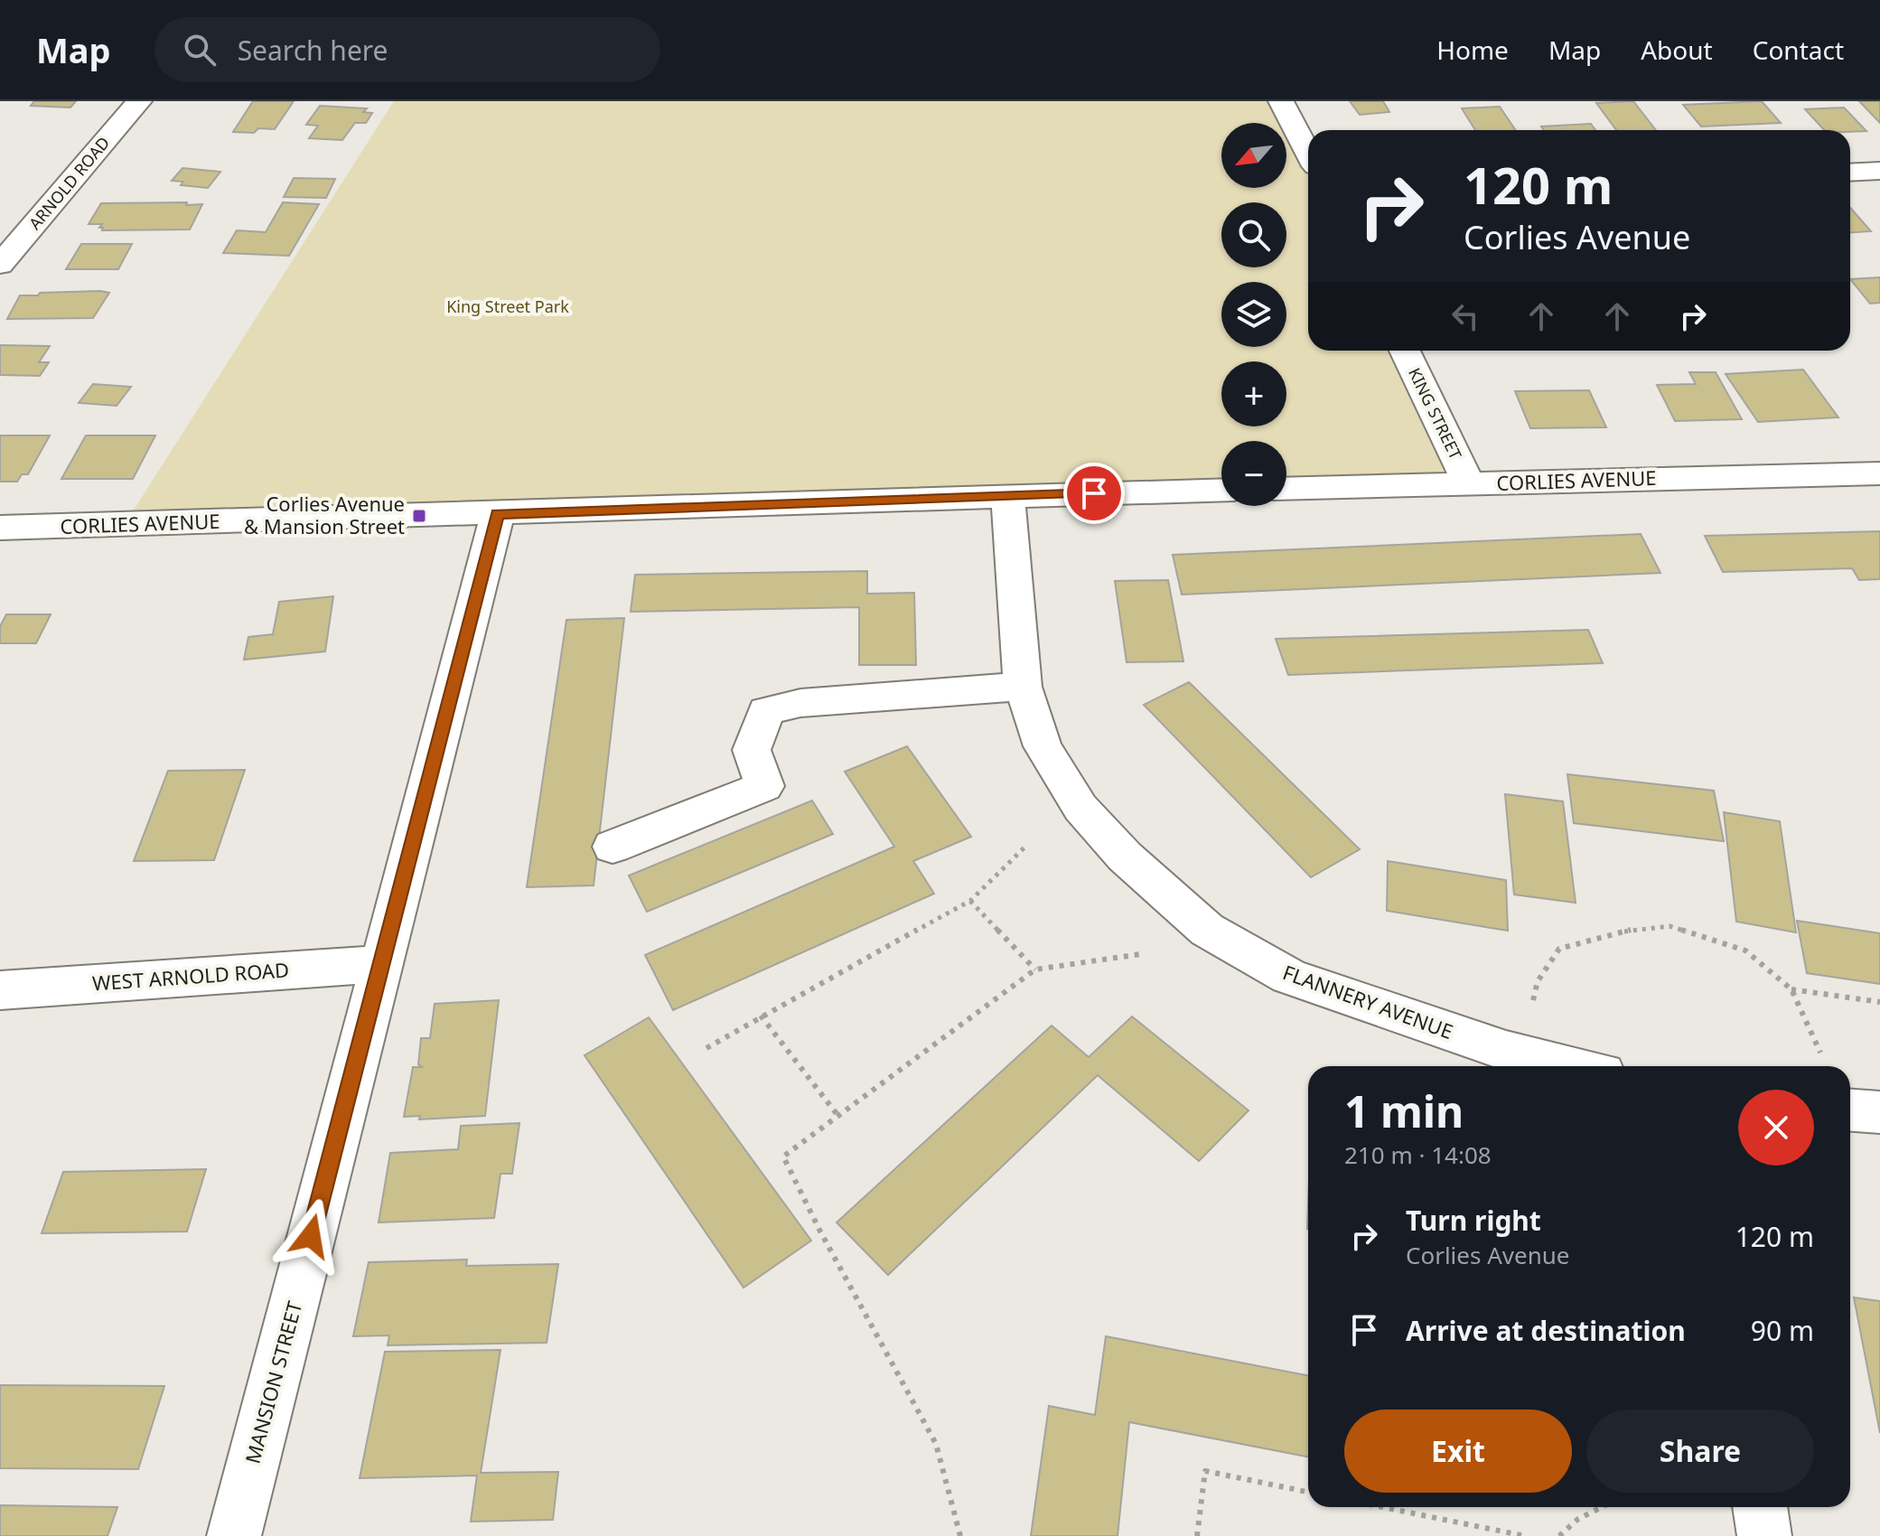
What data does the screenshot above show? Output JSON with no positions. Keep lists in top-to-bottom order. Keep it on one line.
{"streets":{"street":["ARNOLD ROAD","KING STREET","CORLIES AVENUE","WEST ARNOLD ROAD","FLANNERY AVENUE","MANSION STREET"]},"crossings":[["KING STREET","CORLIES AVENUE"],["CORLIES AVENUE","FLANNERY AVENUE"],["CORLIES AVENUE","MANSION STREET"],["WEST ARNOLD ROAD","MANSION STREET"]],"parks":["King Street Park"],"places":{"transit":["Corlies Avenue & Mansion Street"]},"north":"bottom left","page":{"header":"Map","search":"Search here","nav":["Home","Map","About","Contact"],"map_buttons":["+","−"],"turn":["120 m","Corlies Avenue"],"heading":["1 min","210 m · 14:08"],"list":[{"name":"Turn right","note":"Corlies Avenue","value":"120 m"},{"name":"Arrive at destination","value":"90 m"}],"buttons":["Exit","Share"]}}
